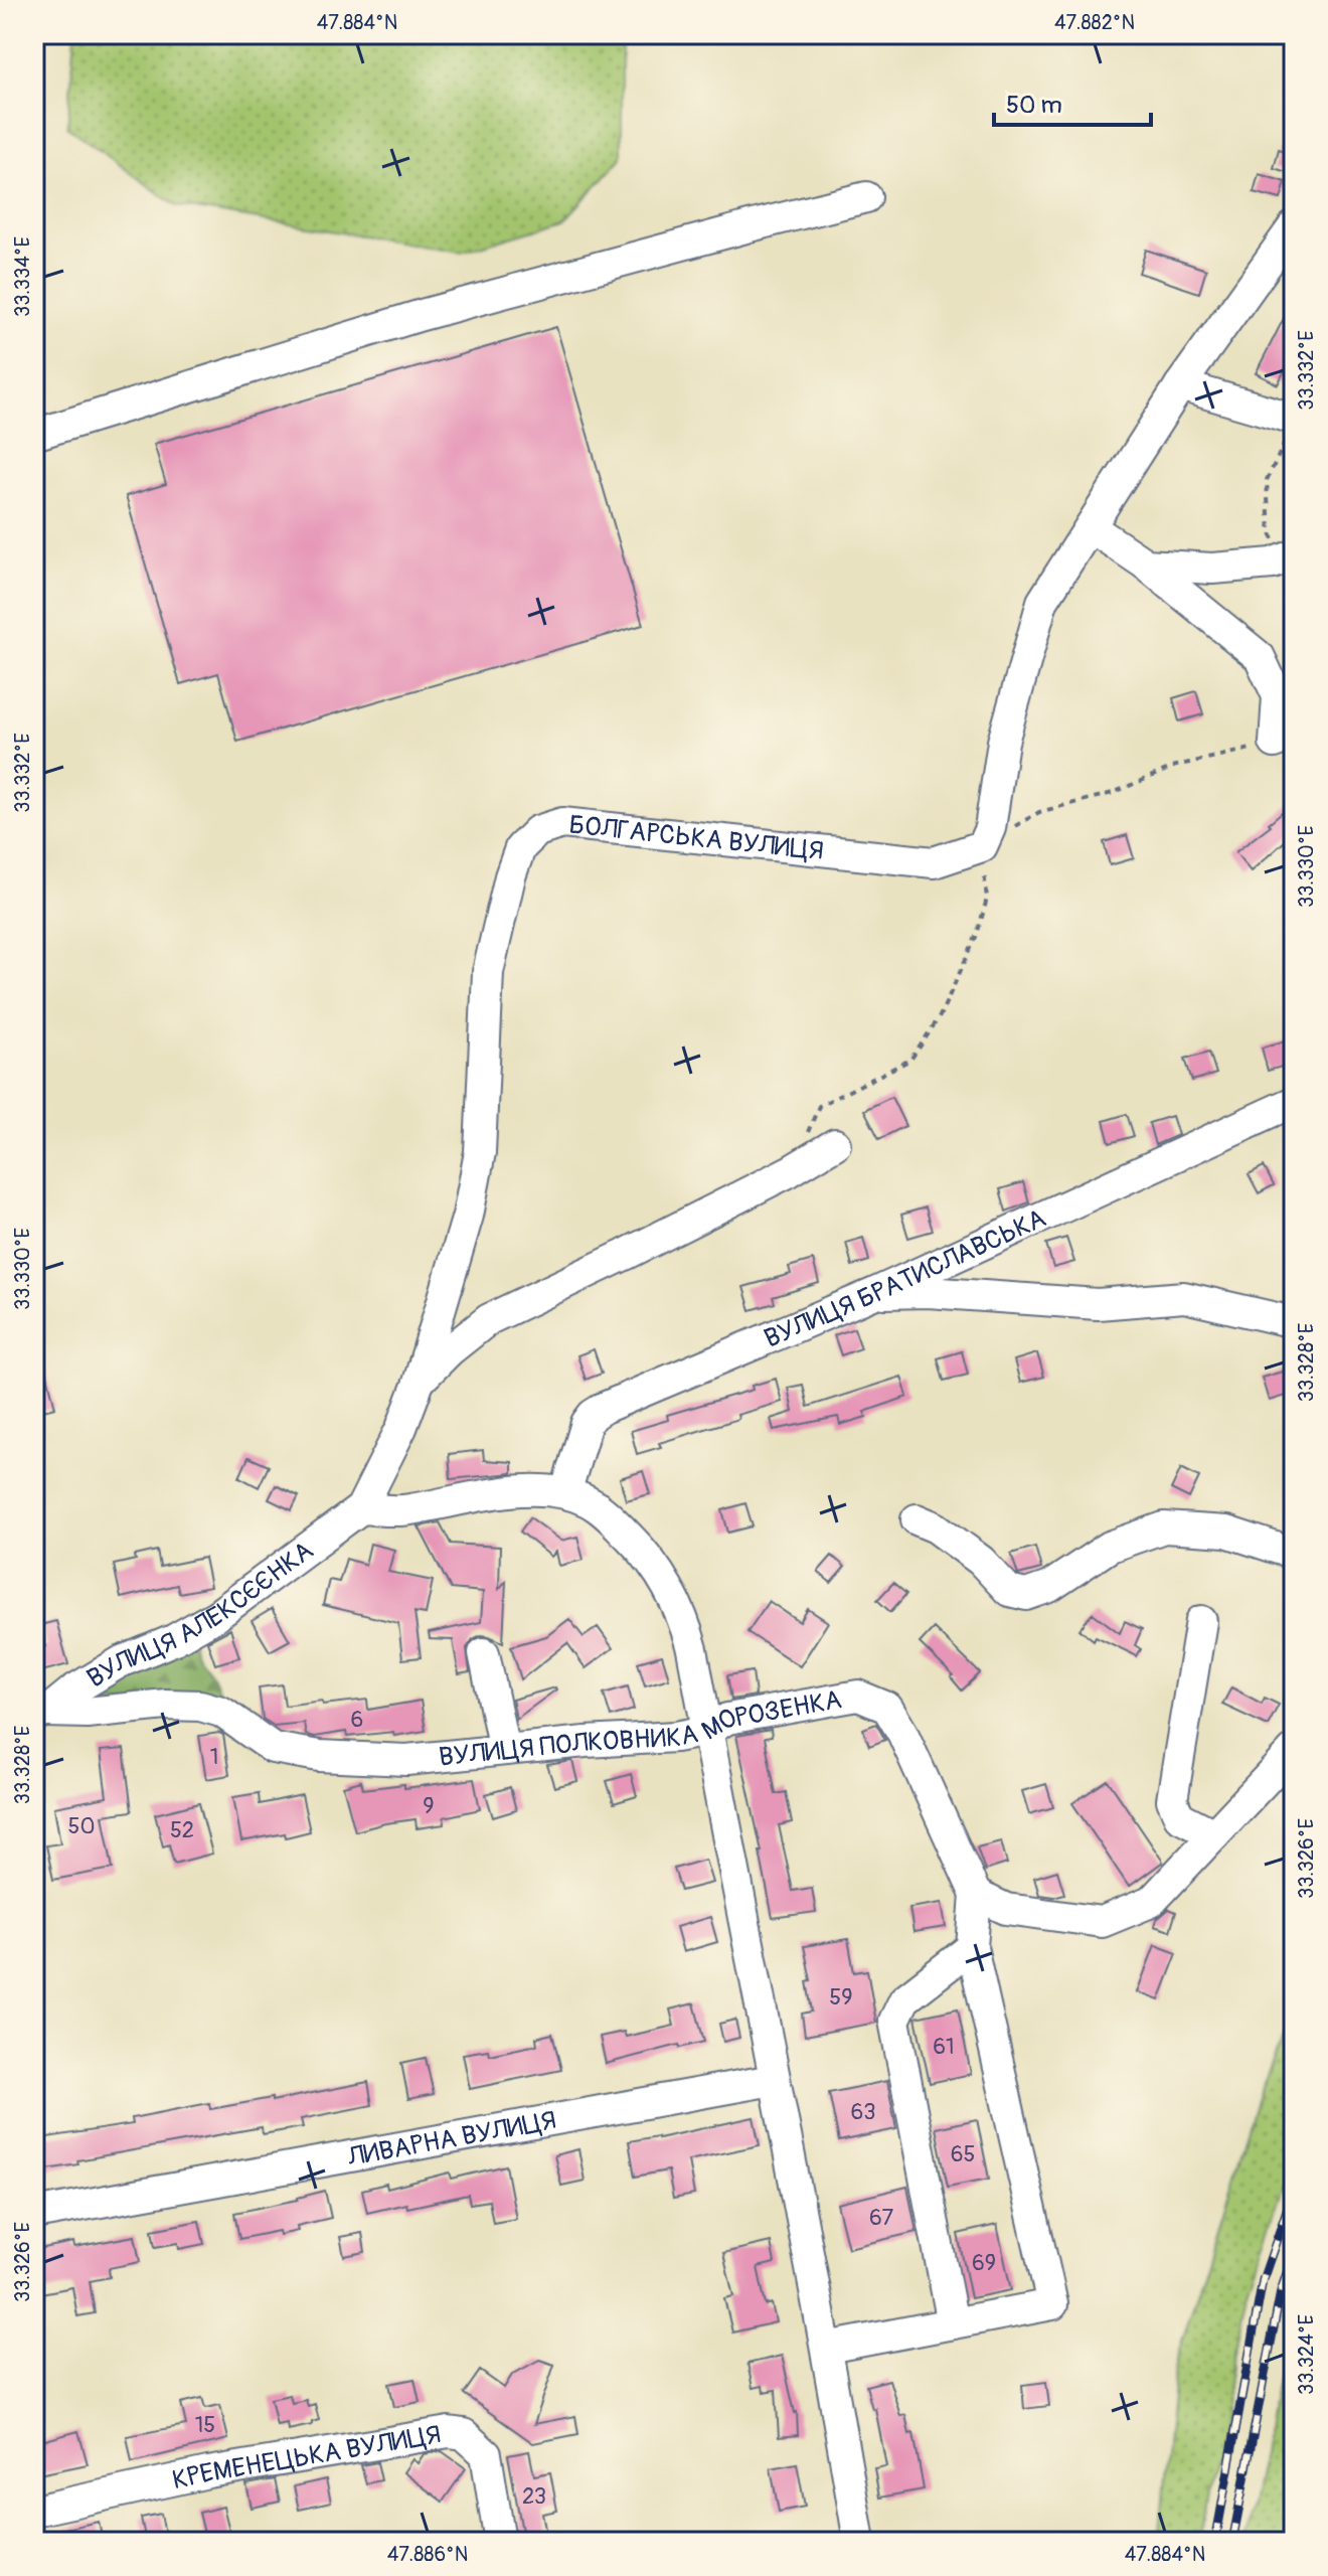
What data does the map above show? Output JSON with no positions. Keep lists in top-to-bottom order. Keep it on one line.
{"streets":{"street":["БОЛГАРСЬКА ВУЛИЦЯ","ВУЛИЦЯ БРАТИСЛАВСЬКА","ВУЛИЦЯ АЛЕКСЄЄНКА","ВУЛИЦЯ ПОЛКОВНИКА МОРОЗЕНКА","ЛИВАРНА ВУЛИЦЯ","КРЕМЕНЕЦЬКА ВУЛИЦЯ"]},"crossings":[["БОЛГАРСЬКА ВУЛИЦЯ","ВУЛИЦЯ АЛЕКСЄЄНКА"],["ВУЛИЦЯ АЛЕКСЄЄНКА","ВУЛИЦЯ ПОЛКОВНИКА МОРОЗЕНКА"]],"house_numbers":["6","1","9","50","52","59","61","63","65","67","69","15","23"],"scale_bar":"50 m","coordinates":["47.884°N","47.882°N","33.334°E","33.332°E","33.330°E","33.328°E","33.326°E","33.324°E","47.886°N"]}
